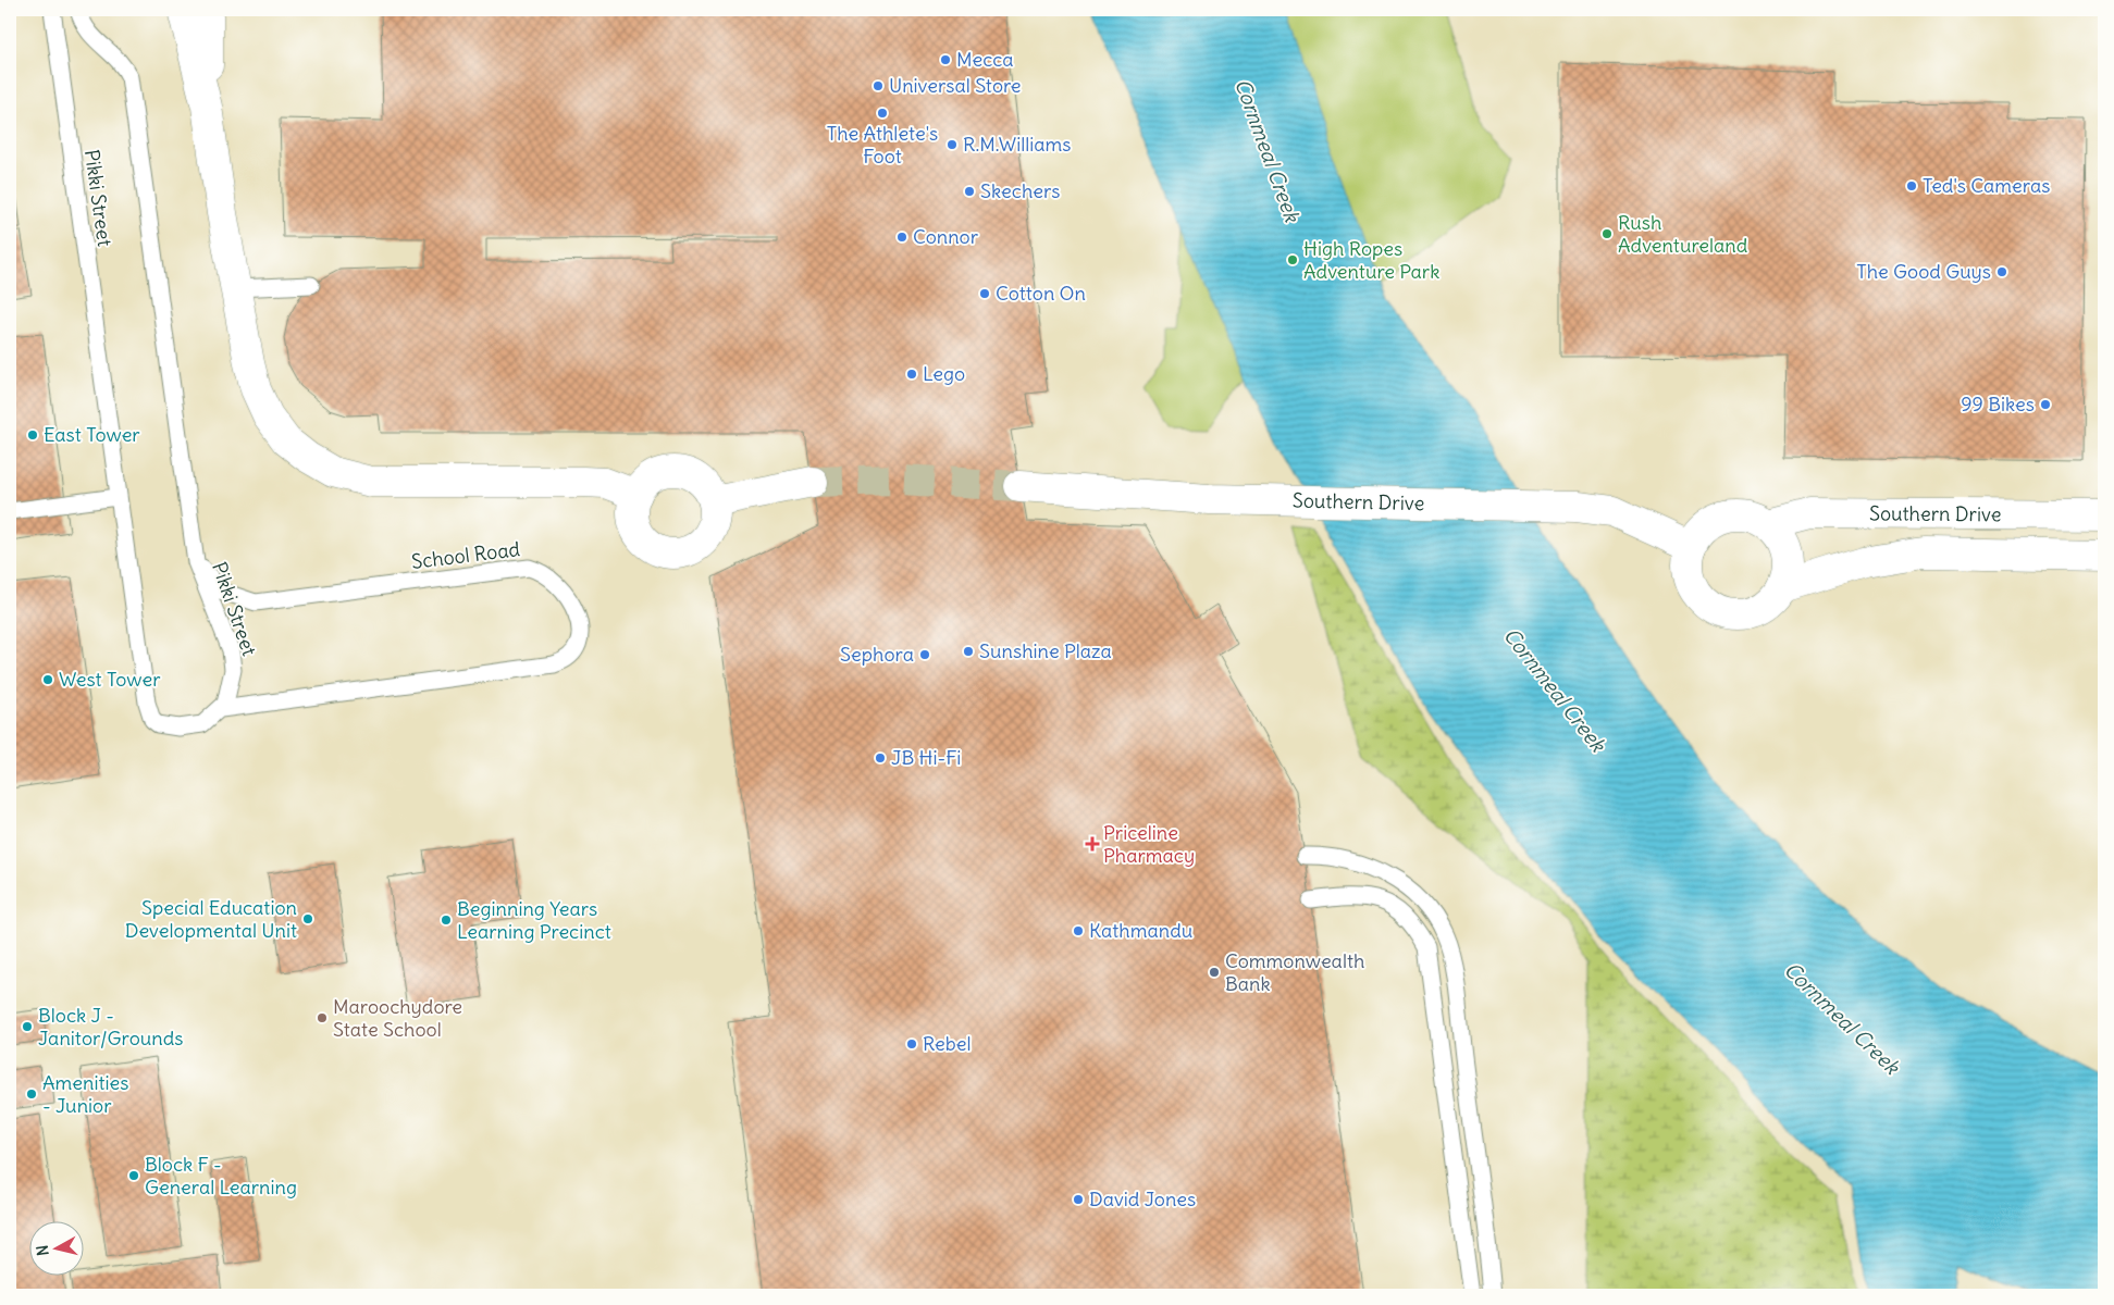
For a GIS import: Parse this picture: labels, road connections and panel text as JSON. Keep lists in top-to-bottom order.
{
  "streets": {
    "street": ["Southern Drive"],
    "lane": ["Pikki Street", "School Road"]
  },
  "crossings": [
    ["Pikki Street", "School Road"]
  ],
  "water": ["Cornmeal Creek"],
  "places": {
    "other": [
      "Mecca",
      "Universal Store",
      "The Athlete's Foot",
      "R.M.Williams",
      "Ted's Cameras",
      "Skechers",
      "Rush Adventureland",
      "Connor",
      "High Ropes Adventure Park",
      "The Good Guys",
      "Cotton On",
      "Lego",
      "99 Bikes",
      "East Tower",
      "Sunshine Plaza",
      "Sephora",
      "West Tower",
      "JB Hi-Fi",
      "Special Education Developmental Unit",
      "Beginning Years Learning Precinct",
      "Kathmandu",
      "Commonwealth Bank",
      "Maroochydore State School",
      "Block J - Janitor/Grounds",
      "Rebel",
      "Amenities - Junior",
      "Block F - General Learning",
      "David Jones"
    ],
    "health": ["Priceline Pharmacy"]
  },
  "north": "left"
}
